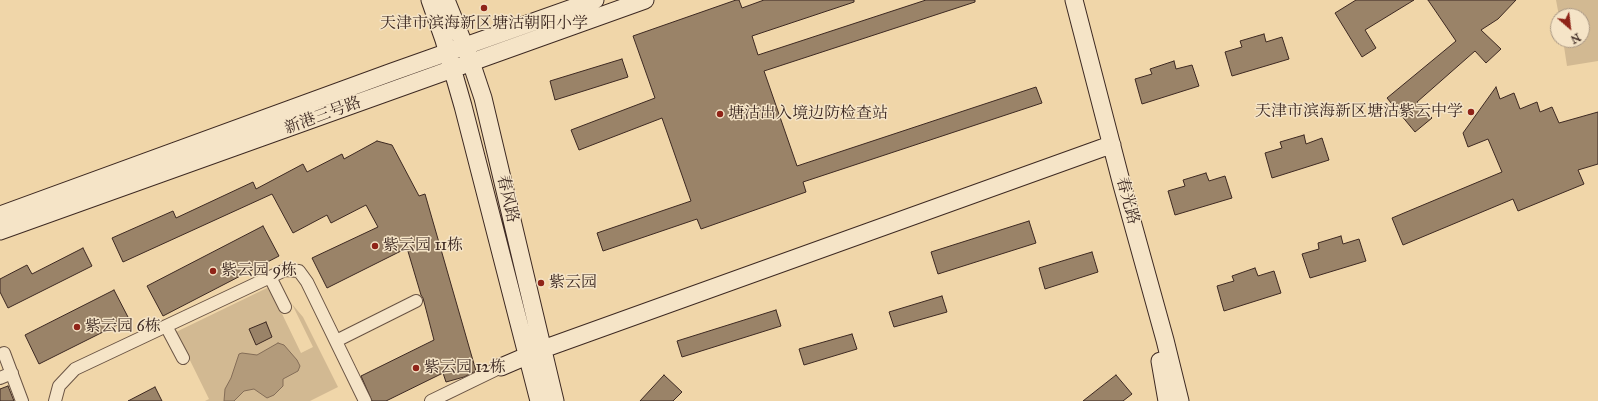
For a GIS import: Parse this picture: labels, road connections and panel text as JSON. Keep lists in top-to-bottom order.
{
  "streets": {
    "main road": ["新港三号路", "春风路", "春光路"]
  },
  "crossings": [
    ["新港三号路", "春风路"]
  ],
  "places": [
    "天津市滨海新区塘沽朝阳小学",
    "天津市滨海新区塘沽紫云中学",
    "塘沽出入境边防检查站",
    "紫云园 11栋",
    "紫云园 9栋",
    "紫云园",
    "紫云园 6栋",
    "紫云园 12栋"
  ],
  "north": "bottom right"
}
